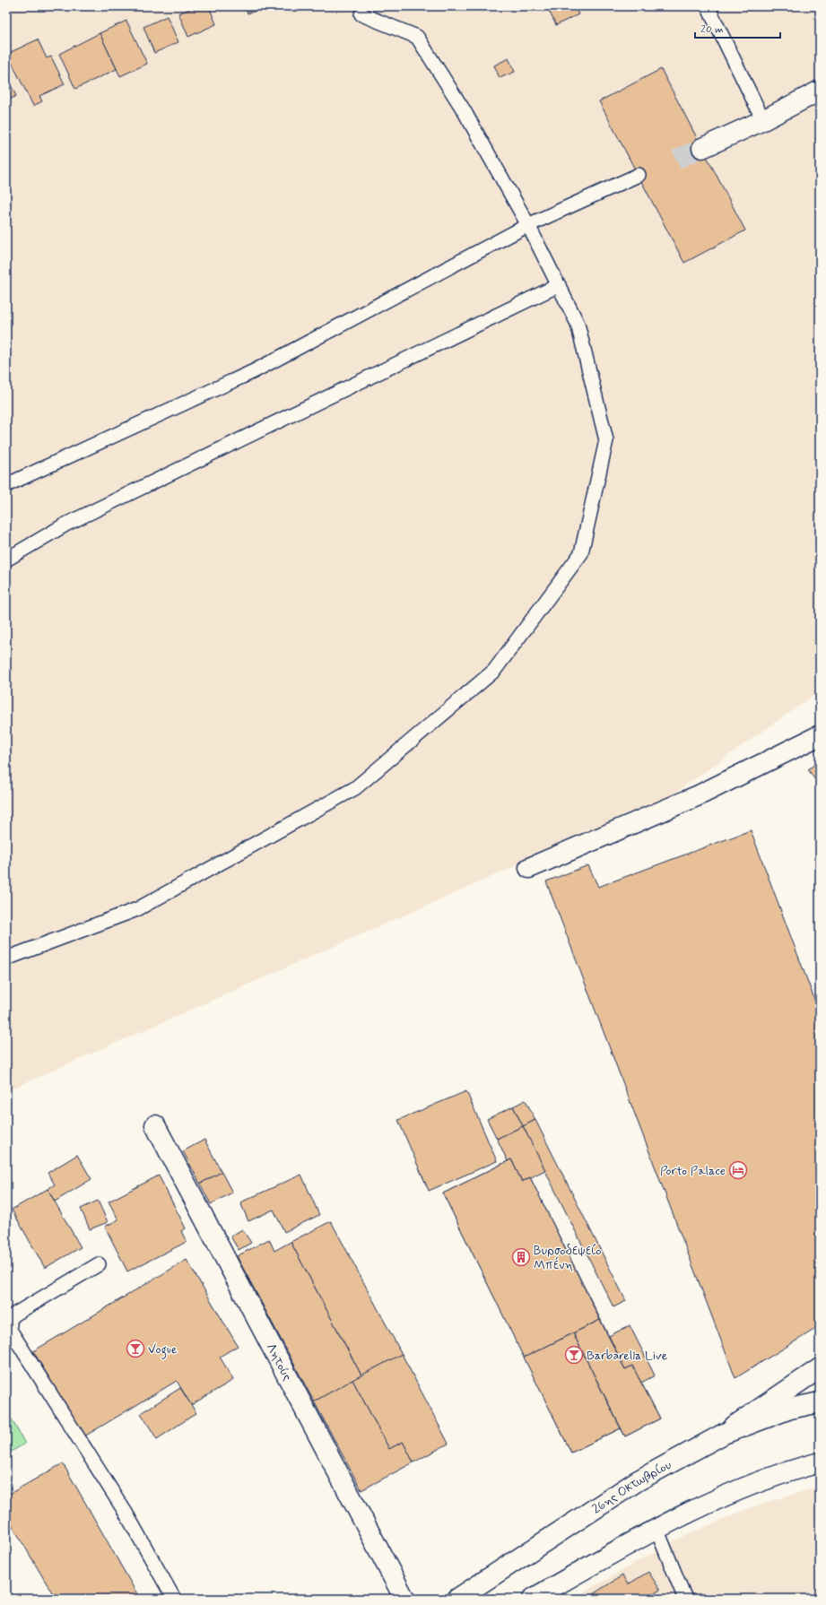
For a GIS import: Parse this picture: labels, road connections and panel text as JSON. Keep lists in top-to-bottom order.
{
  "streets": {
    "street": ["Λητούς", "26ης Οκτωβρίου"]
  },
  "places": {
    "hotel": ["Porto Palace"],
    "building": ["Βυρσοδεψείο Μπένη"],
    "bar": ["Vogue", "Barbarella Live"]
  },
  "scale_bar": "20 m"
}
